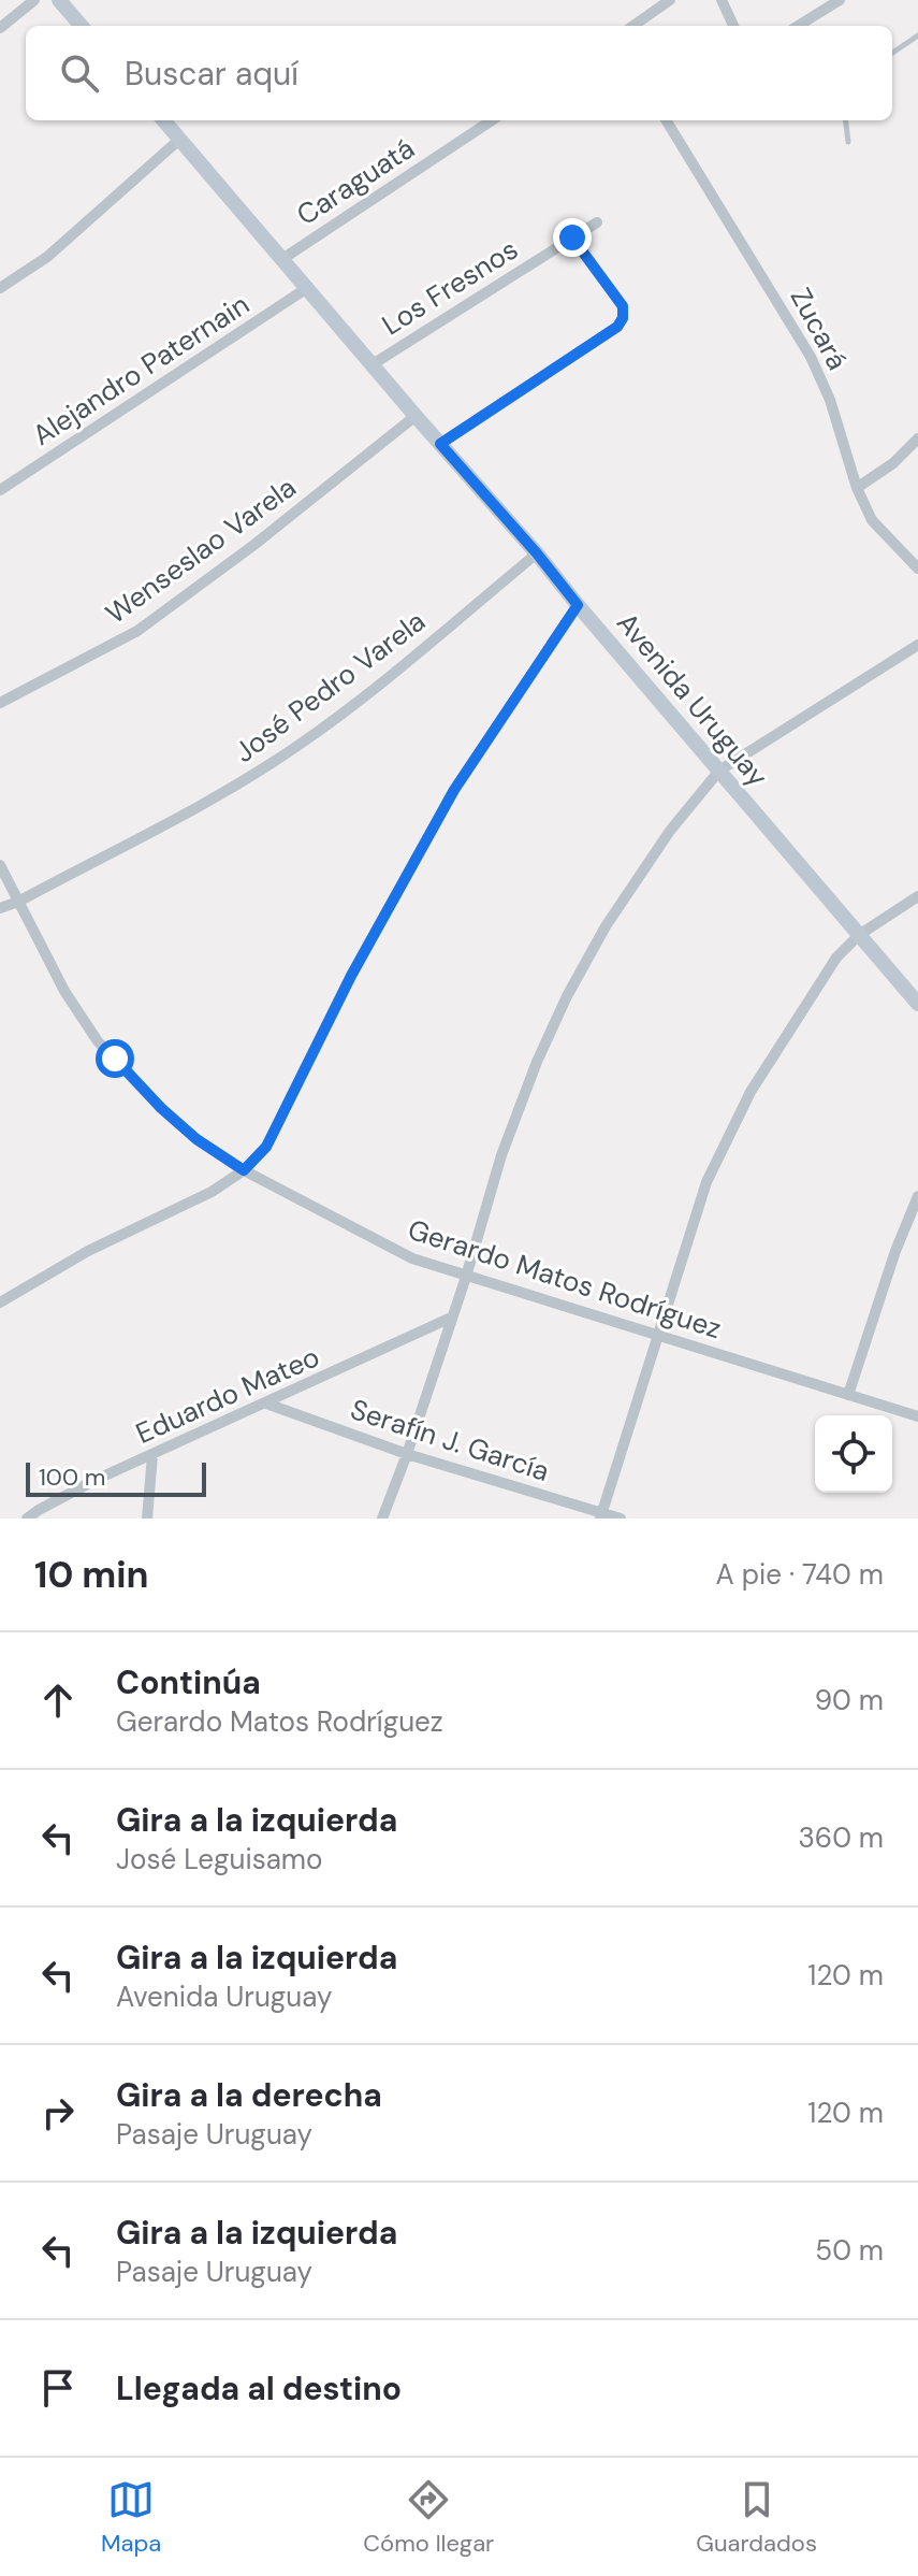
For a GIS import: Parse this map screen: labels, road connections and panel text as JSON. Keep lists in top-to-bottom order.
{
  "streets": {
    "street": [
      "Caraguatá",
      "Los Fresnos",
      "Zucará",
      "Alejandro Paternain",
      "Wenseslao Varela",
      "José Pedro Varela",
      "Avenida Uruguay",
      "Gerardo Matos Rodríguez",
      "Eduardo Mateo",
      "Serafín J. García"
    ]
  },
  "crossings": [
    ["Caraguatá", "Avenida Uruguay"],
    ["Los Fresnos", "Avenida Uruguay"],
    ["Alejandro Paternain", "Avenida Uruguay"],
    ["Wenseslao Varela", "Avenida Uruguay"],
    ["José Pedro Varela", "Avenida Uruguay"],
    ["José Pedro Varela", "Gerardo Matos Rodríguez"],
    ["Eduardo Mateo", "Serafín J. García"]
  ],
  "scale_bar": "100 m",
  "page": {
    "search": "Buscar aquí",
    "scale": "100 m",
    "heading": ["10 min", "A pie · 740 m"],
    "list": [
      ["Continúa", "Gerardo Matos Rodríguez", "90 m"],
      ["Gira a la izquierda", "José Leguisamo", "360 m"],
      ["Gira a la izquierda", "Avenida Uruguay", "120 m"],
      ["Gira a la derecha", "Pasaje Uruguay", "120 m"],
      ["Gira a la izquierda", "Pasaje Uruguay", "50 m"],
      "Llegada al destino"
    ],
    "nav": ["Mapa", "Cómo llegar", "Guardados"]
  }
}
